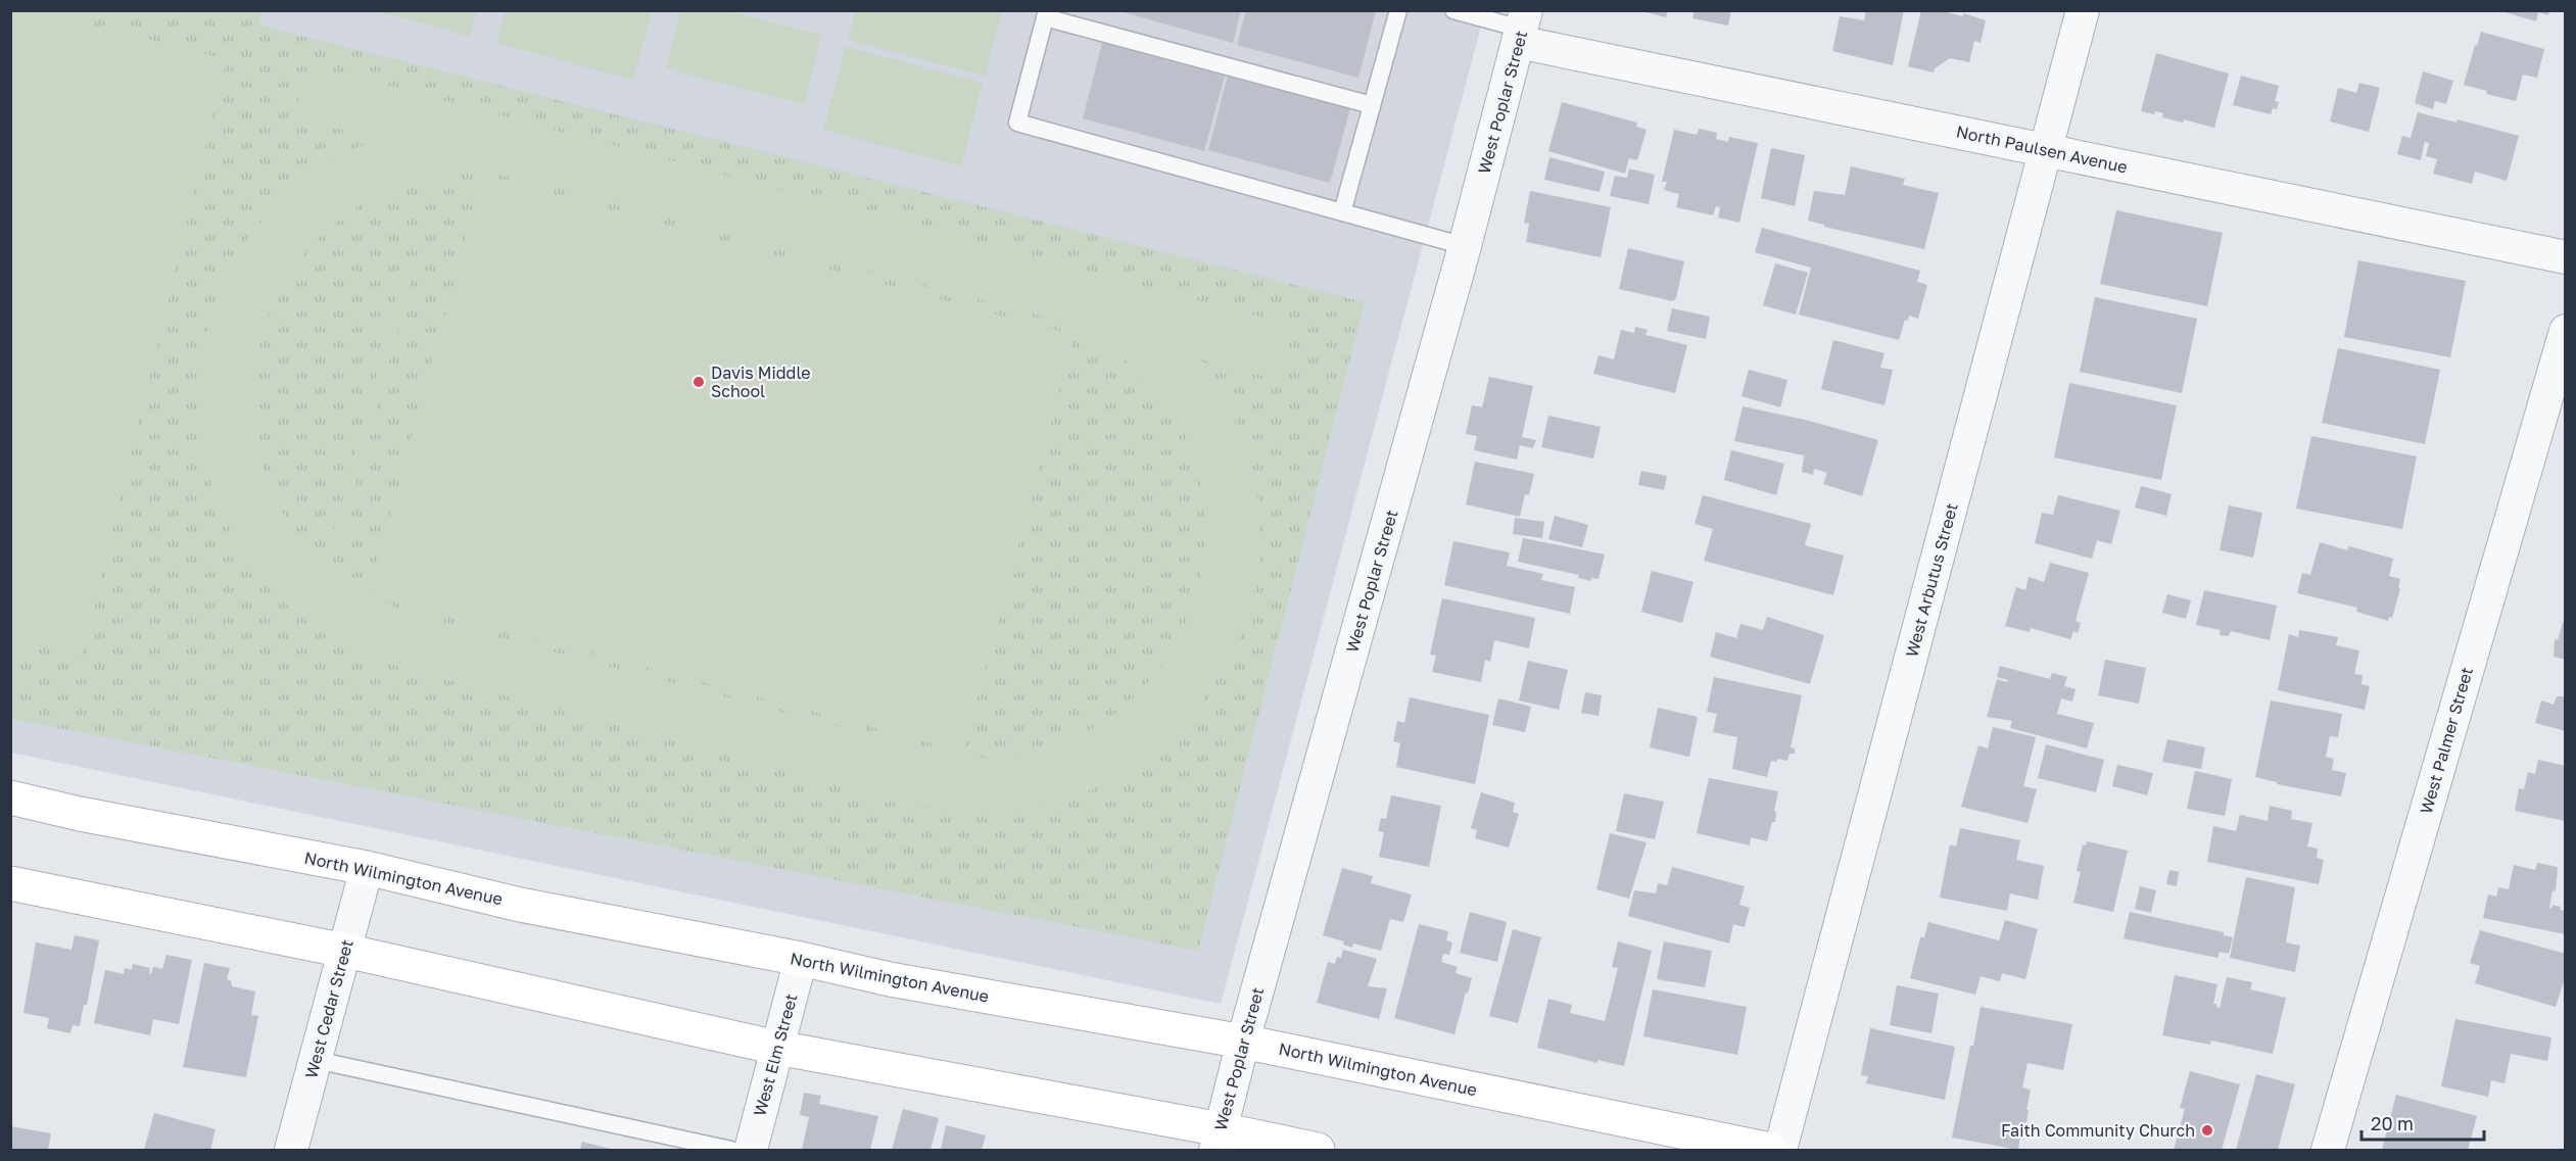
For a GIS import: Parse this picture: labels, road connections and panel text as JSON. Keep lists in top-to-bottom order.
{
  "streets": {
    "main road": ["North Wilmington Avenue"],
    "street": [
      "West Poplar Street",
      "North Paulsen Avenue",
      "West Arbutus Street",
      "West Palmer Street",
      "West Cedar Street",
      "West Elm Street"
    ]
  },
  "crossings": [
    ["West Poplar Street", "North Paulsen Avenue"],
    ["West Poplar Street", "North Wilmington Avenue"],
    ["North Paulsen Avenue", "West Arbutus Street"],
    ["North Wilmington Avenue", "West Cedar Street"],
    ["North Wilmington Avenue", "West Elm Street"]
  ],
  "places": ["Davis Middle School", "Faith Community Church"],
  "scale_bar": "20 m"
}
